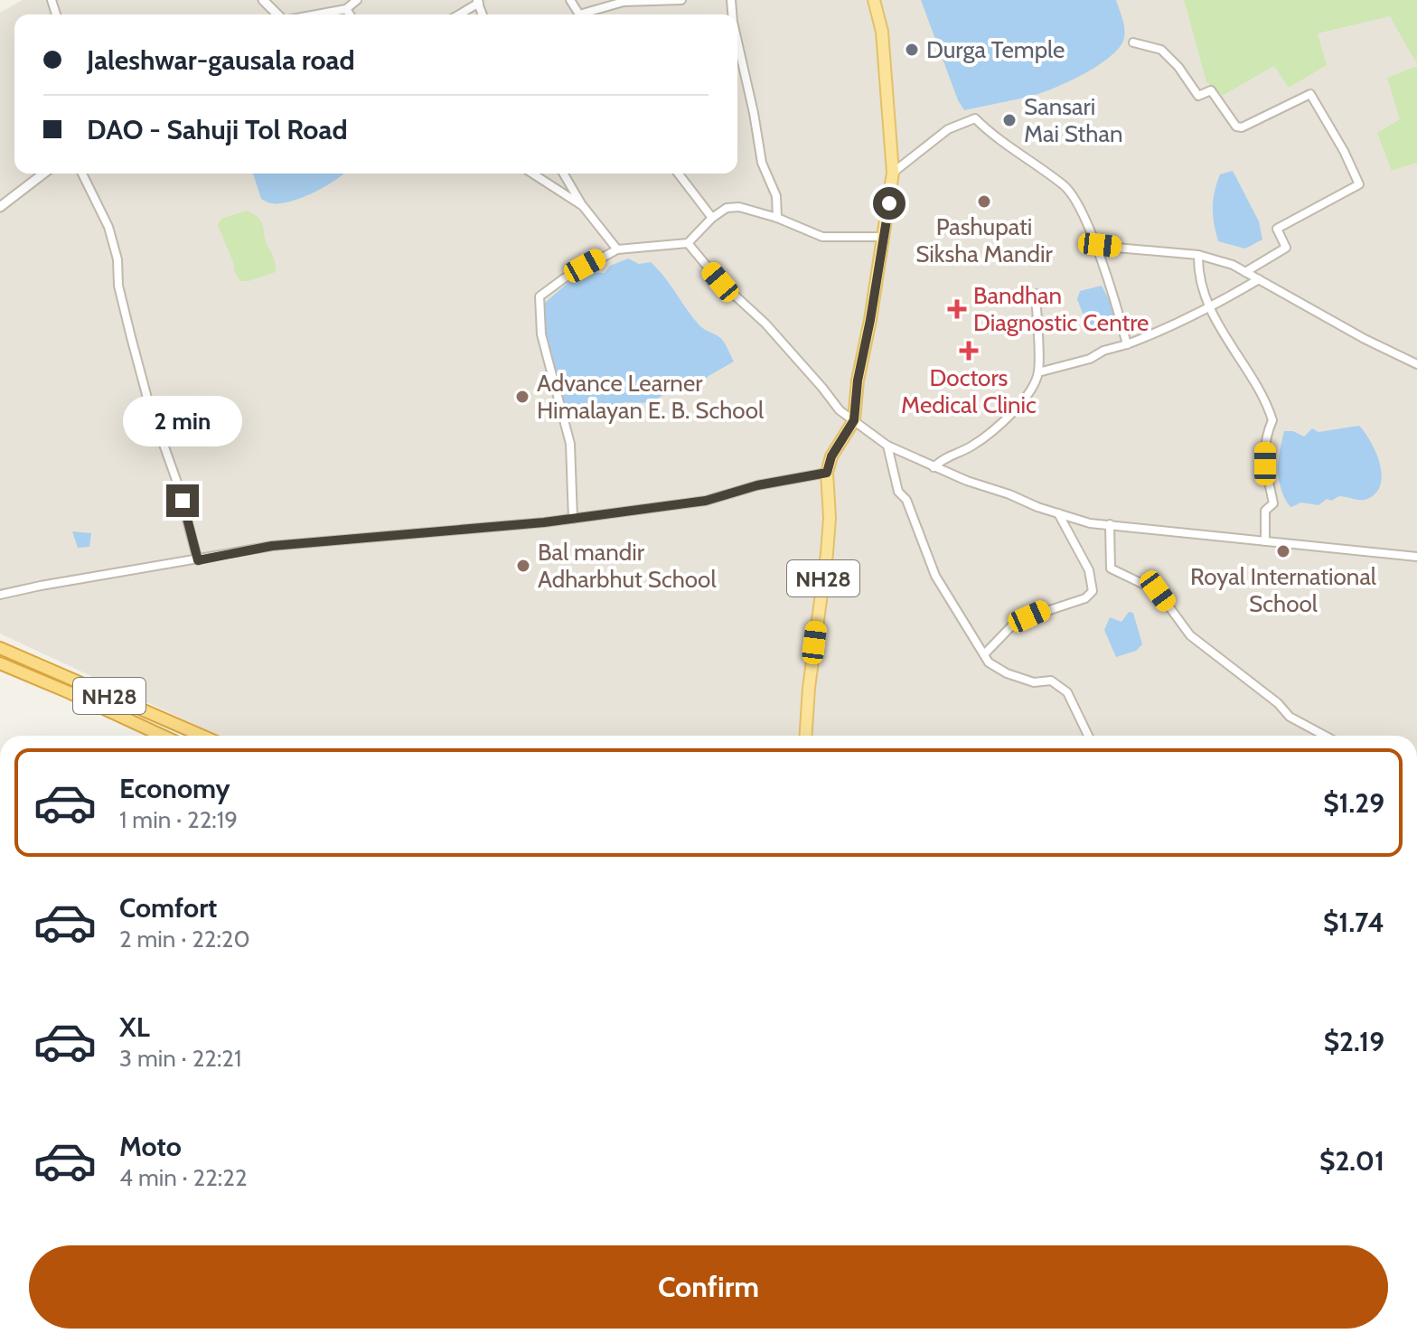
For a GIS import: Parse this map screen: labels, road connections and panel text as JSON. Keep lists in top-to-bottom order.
{
  "streets": {
    "highway": ["NH28"]
  },
  "places": {
    "other": [
      "Durga Temple",
      "Sansari Mai Sthan",
      "Pashupati Siksha Mandir",
      "Advance Learner Himalayan E. B. School",
      "Royal International School",
      "Bal mandir Adharbhut School"
    ],
    "health": ["Bandhan Diagnostic Centre", "Doctors Medical Clinic"]
  },
  "page": {
    "banner": ["Jaleshwar-gausala road", "DAO - Sahuji Tol Road"],
    "bubble": "2 min",
    "list": [
      {
        "name": "Economy",
        "note": "1 min · 22:19",
        "value": "$1.29"
      },
      {
        "name": "Comfort",
        "note": "2 min · 22:20",
        "value": "$1.74"
      },
      {
        "name": "XL",
        "note": "3 min · 22:21",
        "value": "$2.19"
      },
      {
        "name": "Moto",
        "note": "4 min · 22:22",
        "value": "$2.01"
      }
    ],
    "buttons": "Confirm"
  }
}
